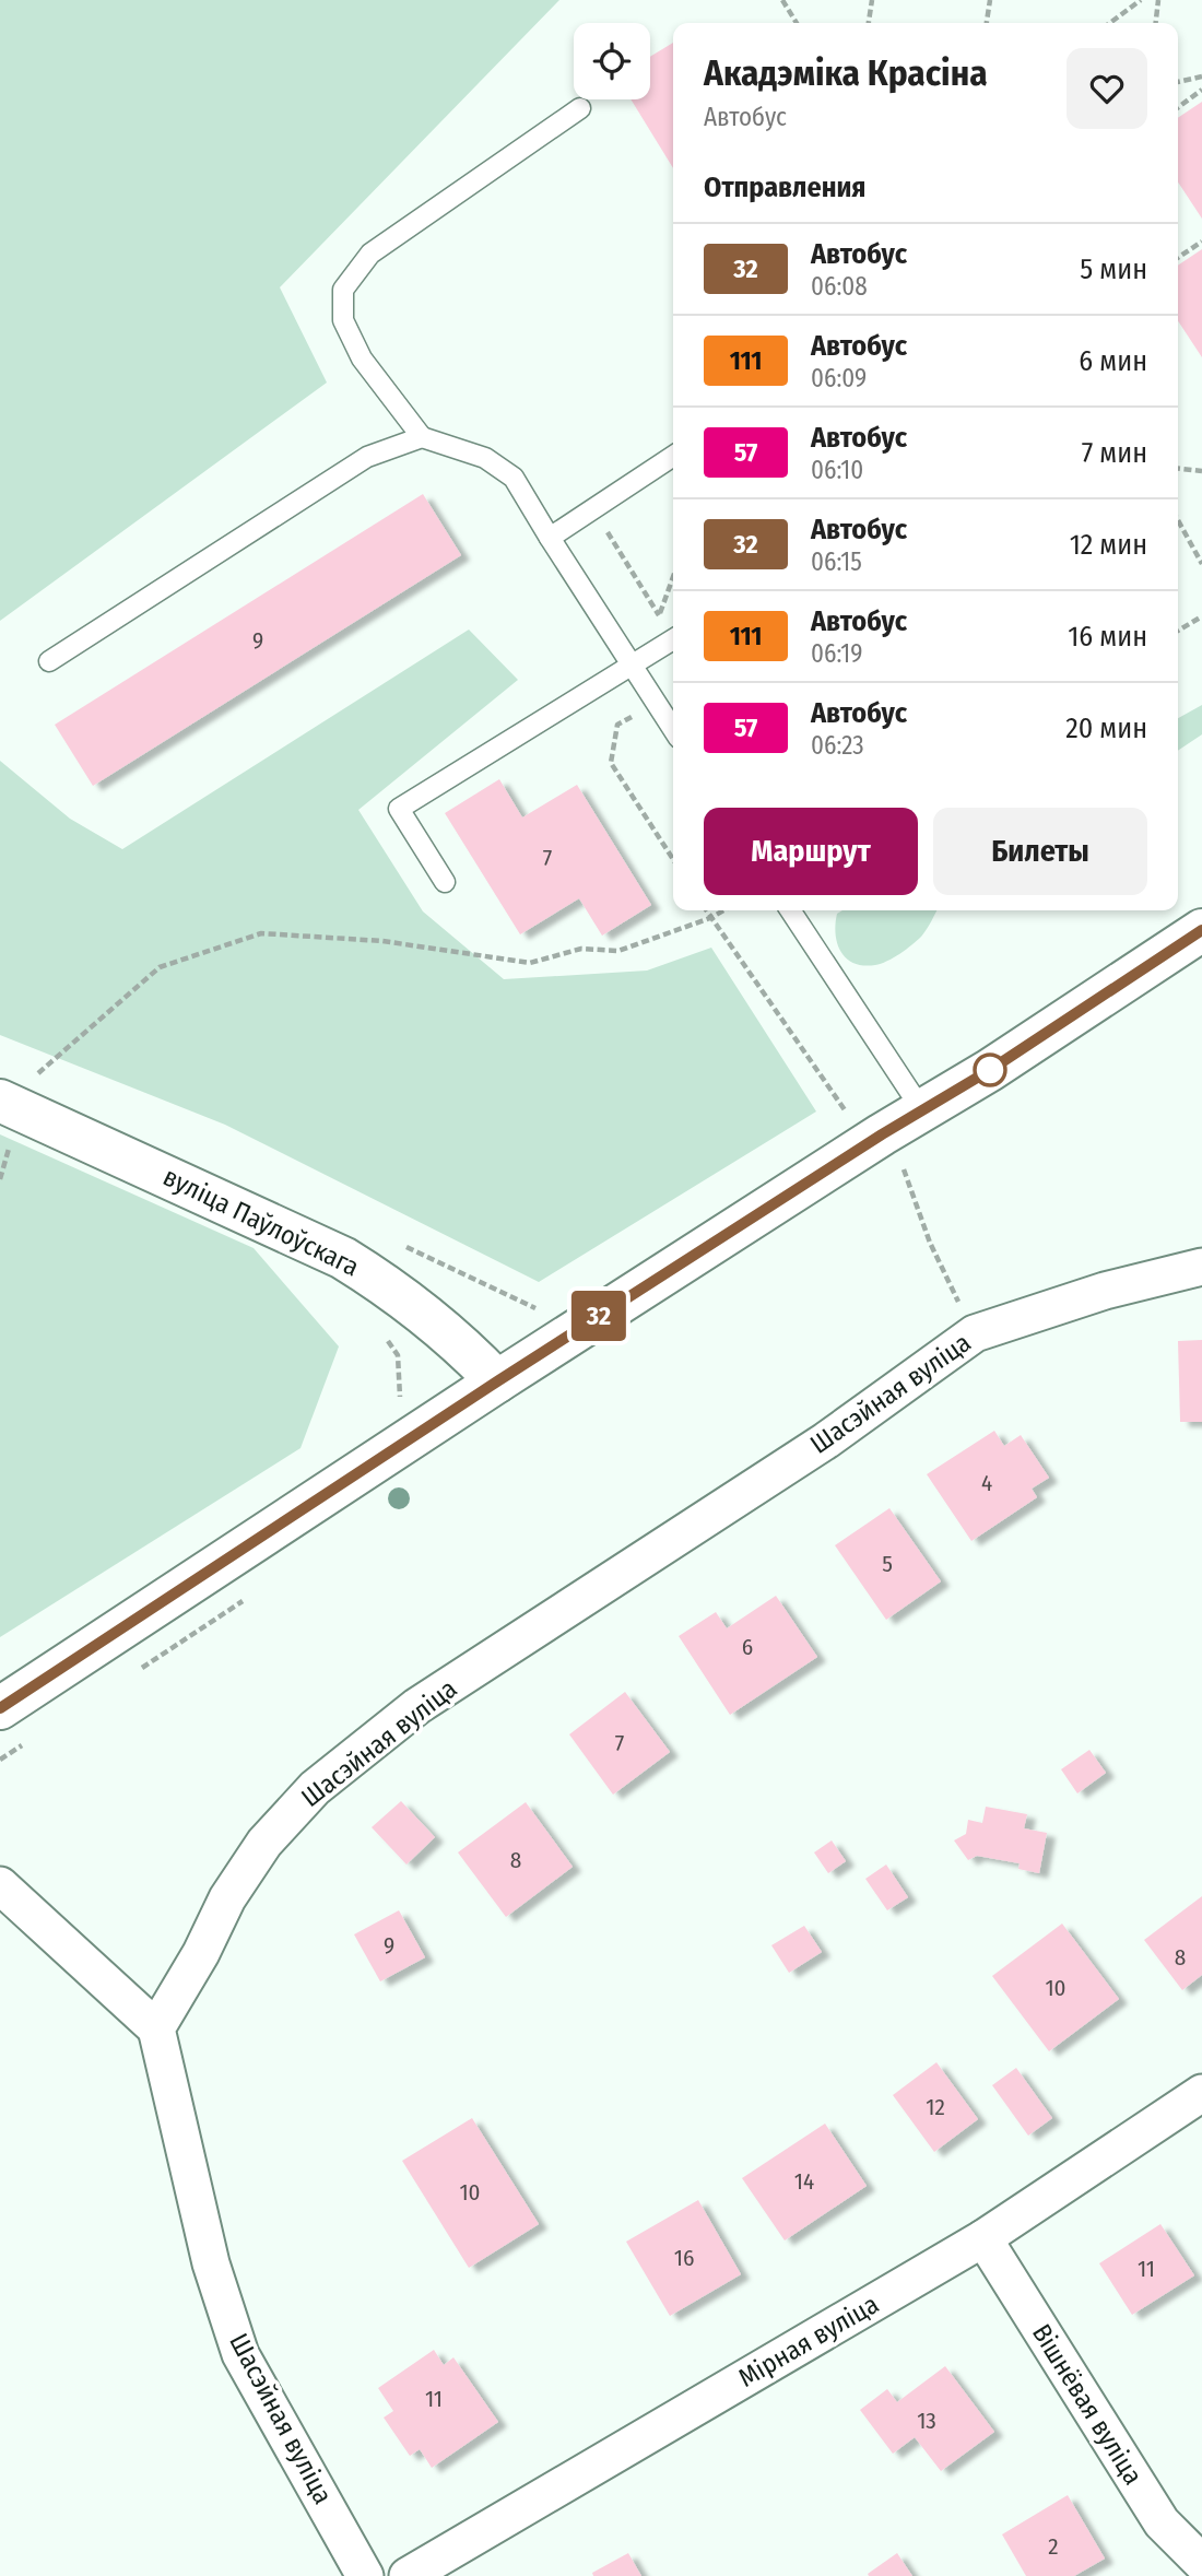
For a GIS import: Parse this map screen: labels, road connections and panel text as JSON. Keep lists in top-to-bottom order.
{
  "streets": {
    "street": [
      "вуліца Паўлоўскага",
      "Шасэйная вуліца",
      "Мірная вуліца",
      "Вішнёвая вуліца"
    ]
  },
  "crossings": [
    ["Мірная вуліца", "Вішнёвая вуліца"]
  ],
  "lines": ["bus line 32"],
  "house_numbers": [
    "9",
    "7",
    "4",
    "5",
    "6",
    "7",
    "8",
    "9",
    "8",
    "10",
    "12",
    "14",
    "10",
    "16",
    "11",
    "11",
    "13",
    "2"
  ],
  "page": {
    "on_map": "32",
    "heading": [
      ["Акадэміка Красіна", "Автобус"],
      "Отправления"
    ],
    "list": [
      {
        "mark": "32",
        "name": "Автобус",
        "note": "06:08",
        "value": "5 мин"
      },
      {
        "mark": "111",
        "name": "Автобус",
        "note": "06:09",
        "value": "6 мин"
      },
      {
        "mark": "57",
        "name": "Автобус",
        "note": "06:10",
        "value": "7 мин"
      },
      {
        "mark": "32",
        "name": "Автобус",
        "note": "06:15",
        "value": "12 мин"
      },
      {
        "mark": "111",
        "name": "Автобус",
        "note": "06:19",
        "value": "16 мин"
      },
      {
        "mark": "57",
        "name": "Автобус",
        "note": "06:23",
        "value": "20 мин"
      }
    ],
    "buttons": ["Маршрут", "Билеты"]
  }
}
